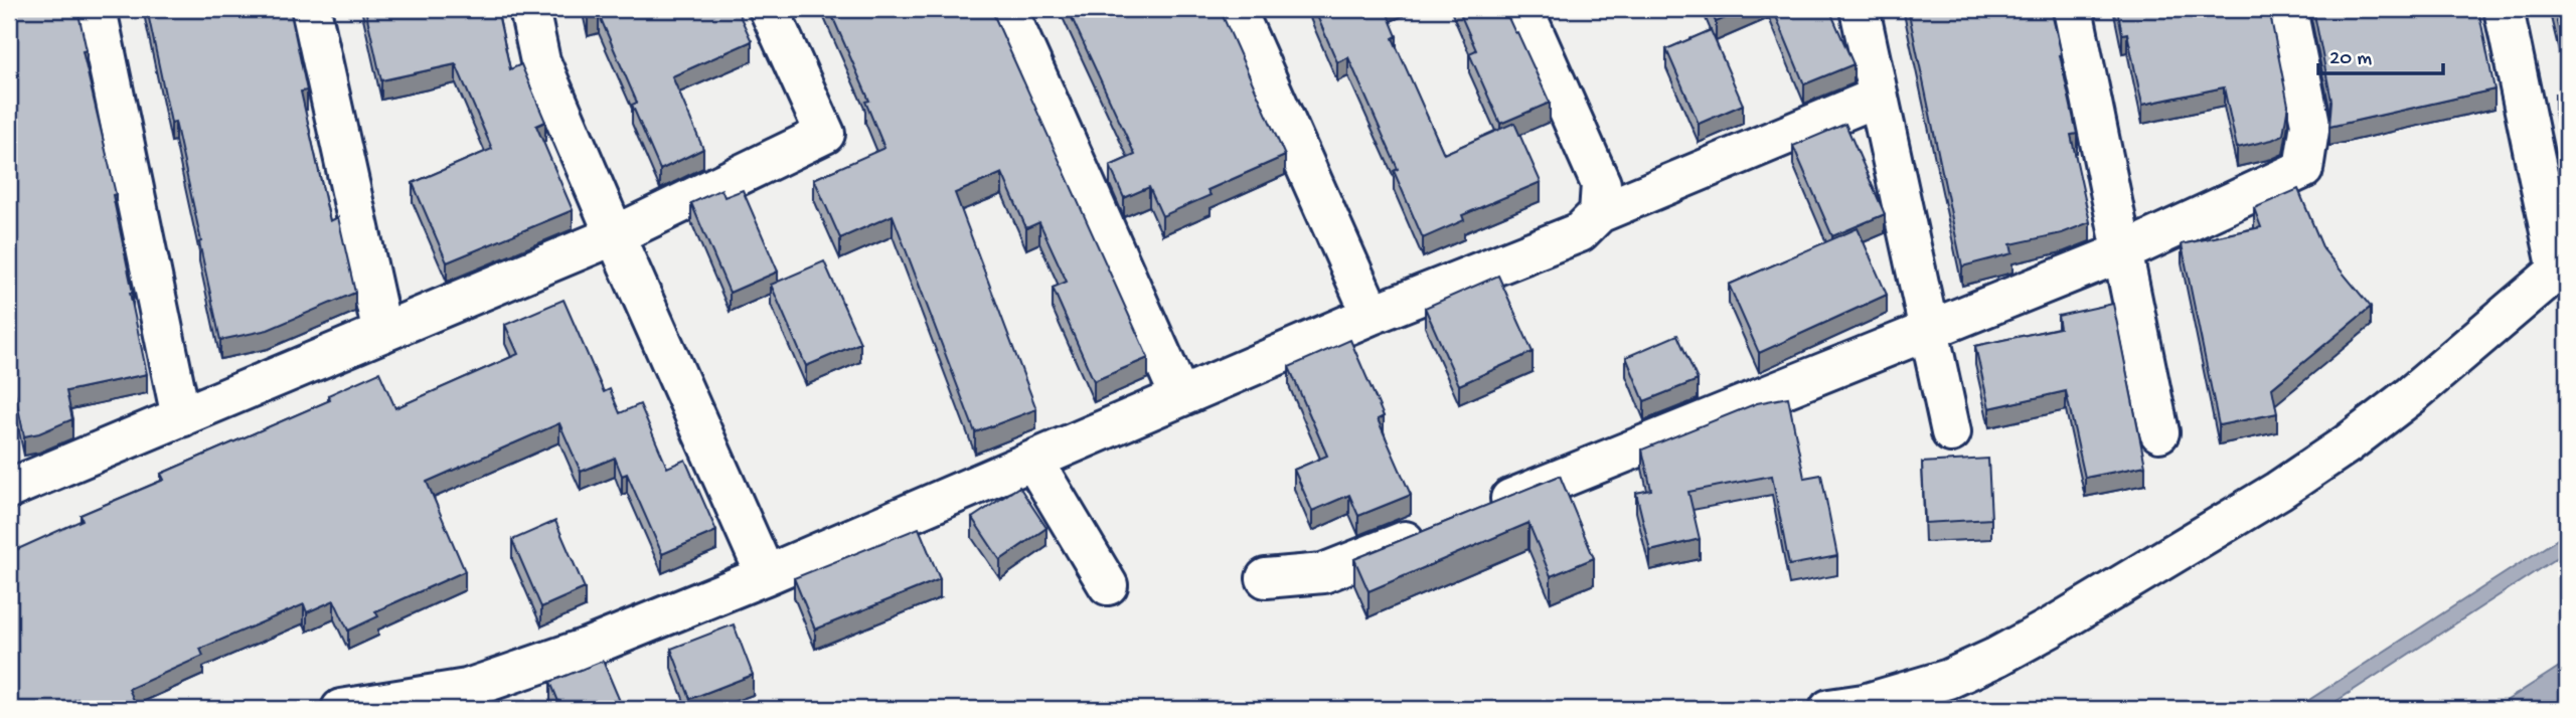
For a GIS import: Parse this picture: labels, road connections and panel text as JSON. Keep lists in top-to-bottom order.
{
  "scale_bar": "20 m"
}
